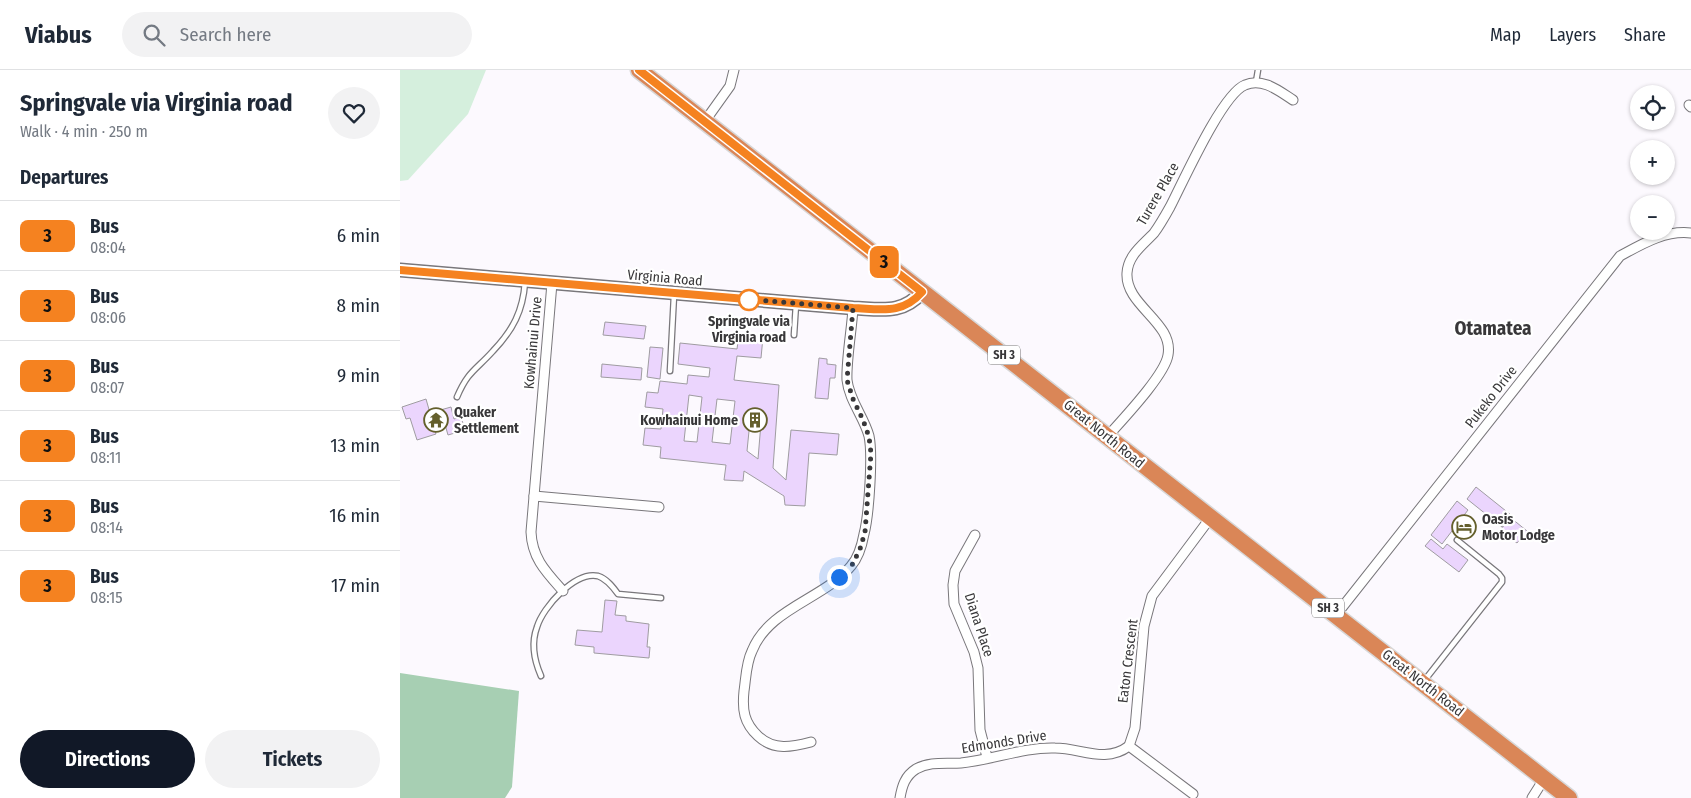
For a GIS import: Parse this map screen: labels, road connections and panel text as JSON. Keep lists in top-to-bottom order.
{
  "streets": {
    "highway": ["SH 3", "Great North Road"],
    "street": [
      "Turere Place",
      "Virginia Road",
      "Kowhainui Drive",
      "Pukeko Drive",
      "Diana Place",
      "Eaton Crescent",
      "Edmonds Drive"
    ]
  },
  "crossings": [
    ["Turere Place", "Great North Road"],
    ["Virginia Road", "Kowhainui Drive"],
    ["Virginia Road", "Great North Road"],
    ["Pukeko Drive", "Great North Road"],
    ["Great North Road", "Eaton Crescent"],
    ["Diana Place", "Edmonds Drive"],
    ["Eaton Crescent", "Edmonds Drive"]
  ],
  "districts": ["Otamatea"],
  "places": {
    "other": ["Springvale via Virginia road"],
    "temple": ["Quaker Settlement"],
    "building": ["Kowhainui Home"],
    "hotel": ["Oasis Motor Lodge"]
  },
  "lines": ["bus line 3"],
  "page": {
    "header": "Viabus",
    "search": "Search here",
    "nav": ["Map", "Layers", "Share"],
    "heading": [
      ["Springvale via Virginia road", "Walk · 4 min · 250 m"],
      "Departures"
    ],
    "on_map": "3",
    "map_buttons": ["+", "−"],
    "list": [
      {
        "mark": "3",
        "name": "Bus",
        "note": "08:04",
        "value": "6 min"
      },
      {
        "mark": "3",
        "name": "Bus",
        "note": "08:06",
        "value": "8 min"
      },
      {
        "mark": "3",
        "name": "Bus",
        "note": "08:07",
        "value": "9 min"
      },
      {
        "mark": "3",
        "name": "Bus",
        "note": "08:11",
        "value": "13 min"
      },
      {
        "mark": "3",
        "name": "Bus",
        "note": "08:14",
        "value": "16 min"
      },
      {
        "mark": "3",
        "name": "Bus",
        "note": "08:15",
        "value": "17 min"
      }
    ],
    "buttons": ["Directions", "Tickets"]
  }
}
